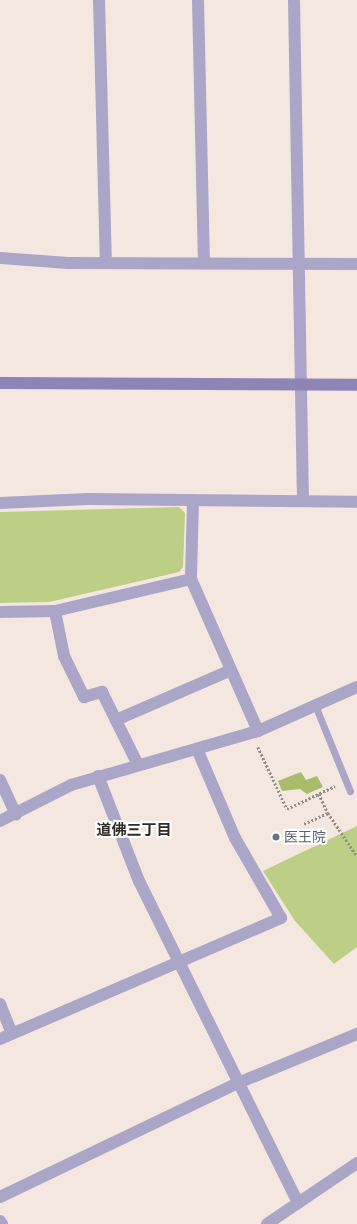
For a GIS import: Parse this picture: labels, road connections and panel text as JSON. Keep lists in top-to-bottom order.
{
  "districts": ["道佛三丁目"],
  "places": ["医王院"]
}
